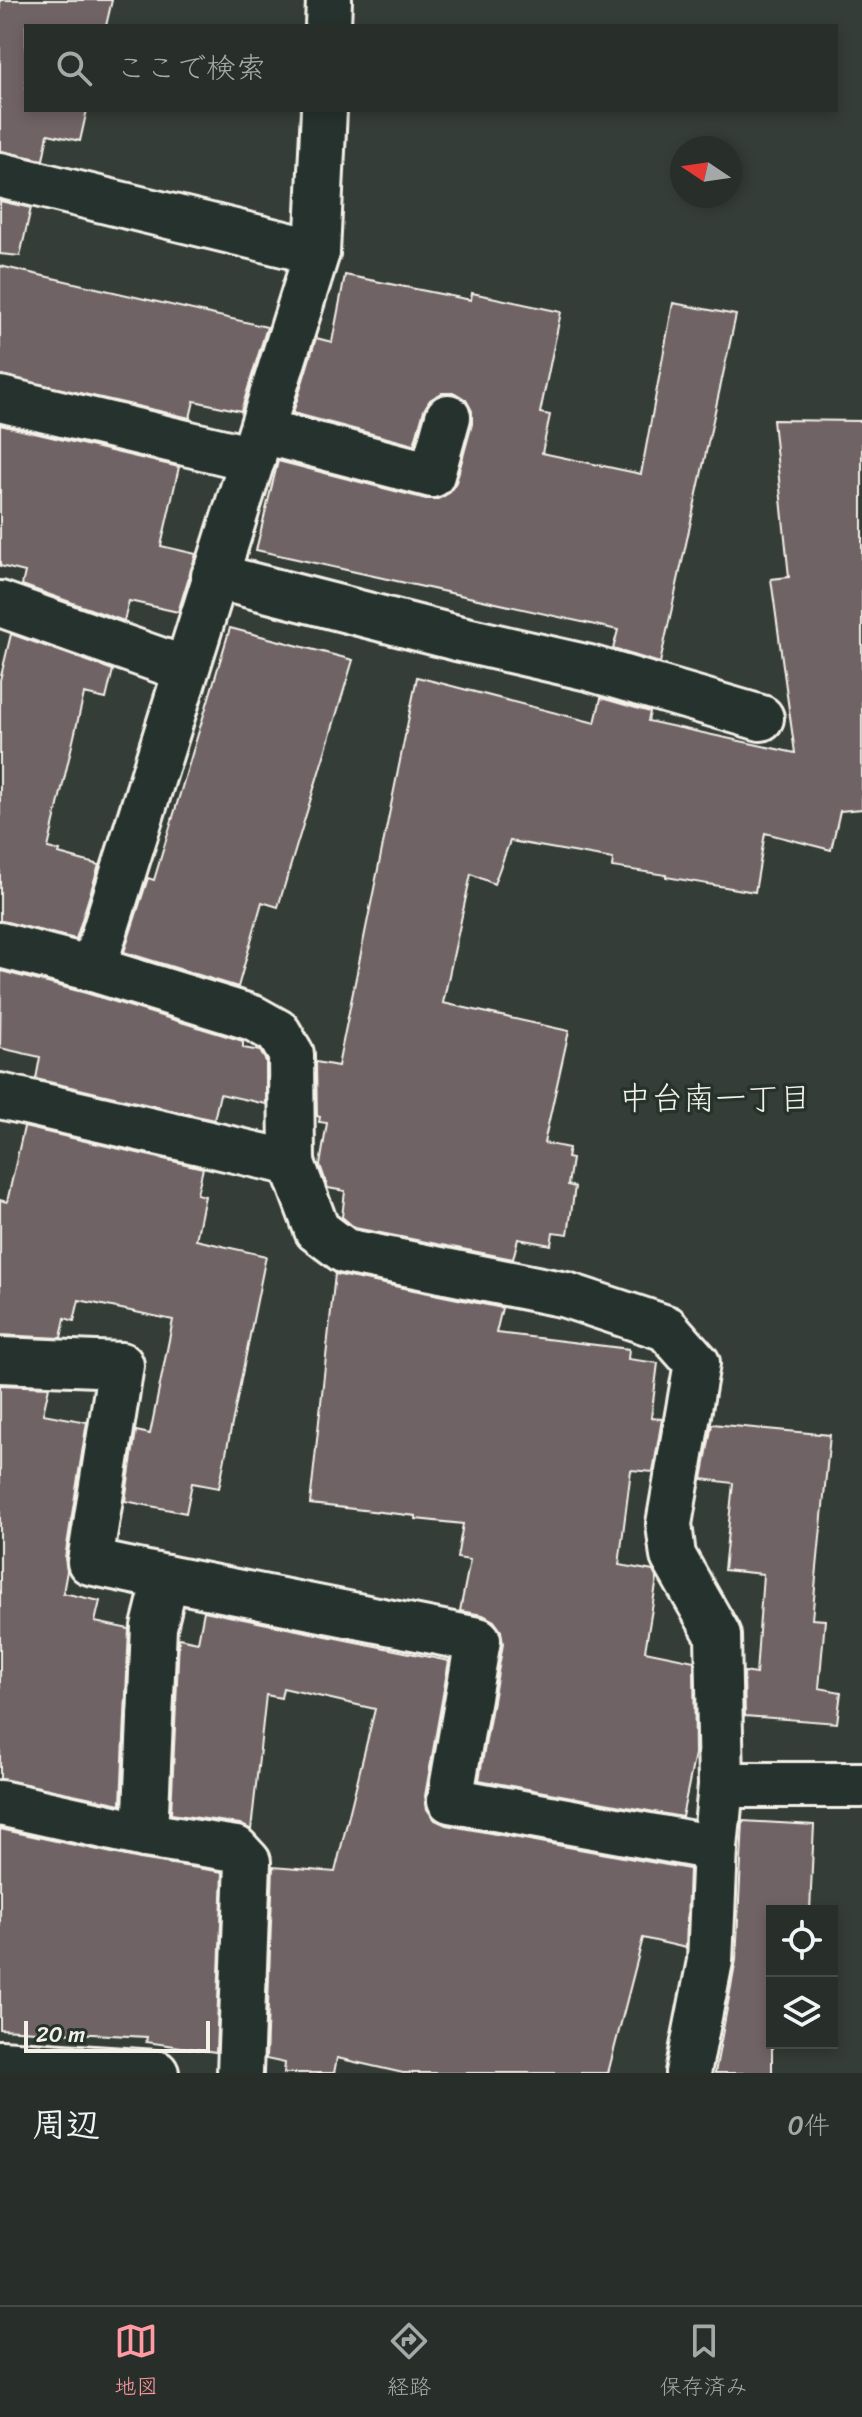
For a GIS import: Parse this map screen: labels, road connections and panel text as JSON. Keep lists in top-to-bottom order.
{
  "districts": ["中台南一丁目"],
  "scale_bar": "20 m",
  "north": "left",
  "page": {
    "search": "ここで検索",
    "scale": "20 m",
    "heading": ["周辺", "0件"],
    "nav": ["地図", "経路", "保存済み"]
  }
}
